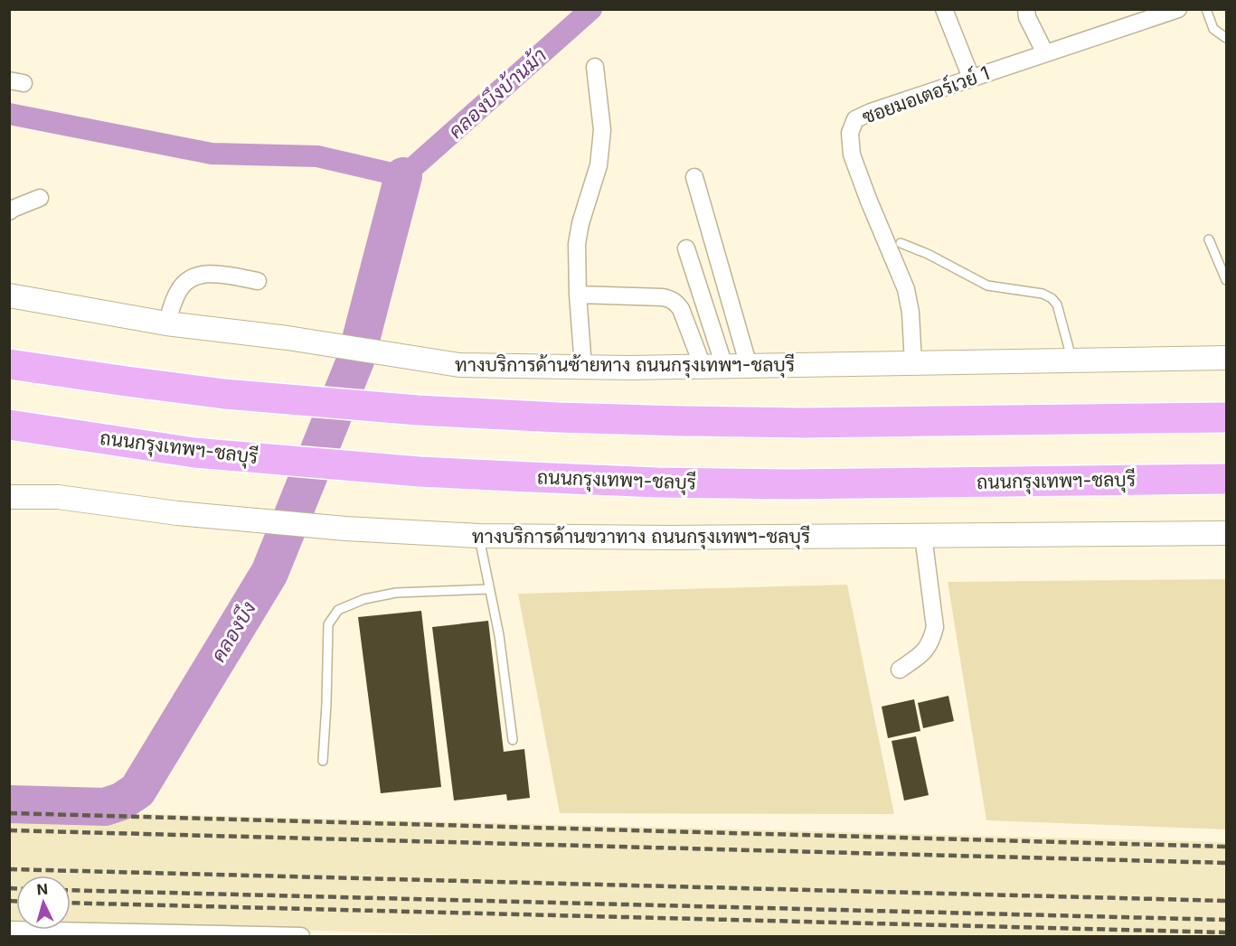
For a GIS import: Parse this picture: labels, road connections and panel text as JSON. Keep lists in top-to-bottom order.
{
  "streets": {
    "highway": ["ถนนกรุงเทพฯ-ชลบุรี"],
    "main road": ["ทางบริการด้านซ้ายทาง ถนนกรุงเทพฯ-ชลบุรี", "ทางบริการด้านขวาทาง ถนนกรุงเทพฯ-ชลบุรี"],
    "street": ["ซอยมอเตอร์เวย์ 1"]
  },
  "crossings": [
    ["ซอยมอเตอร์เวย์ 1", "ทางบริการด้านซ้ายทาง ถนนกรุงเทพฯ-ชลบุรี"]
  ],
  "water": ["คลองบึงบ้านม้า", "คลองบึง"],
  "north": "top"
}
